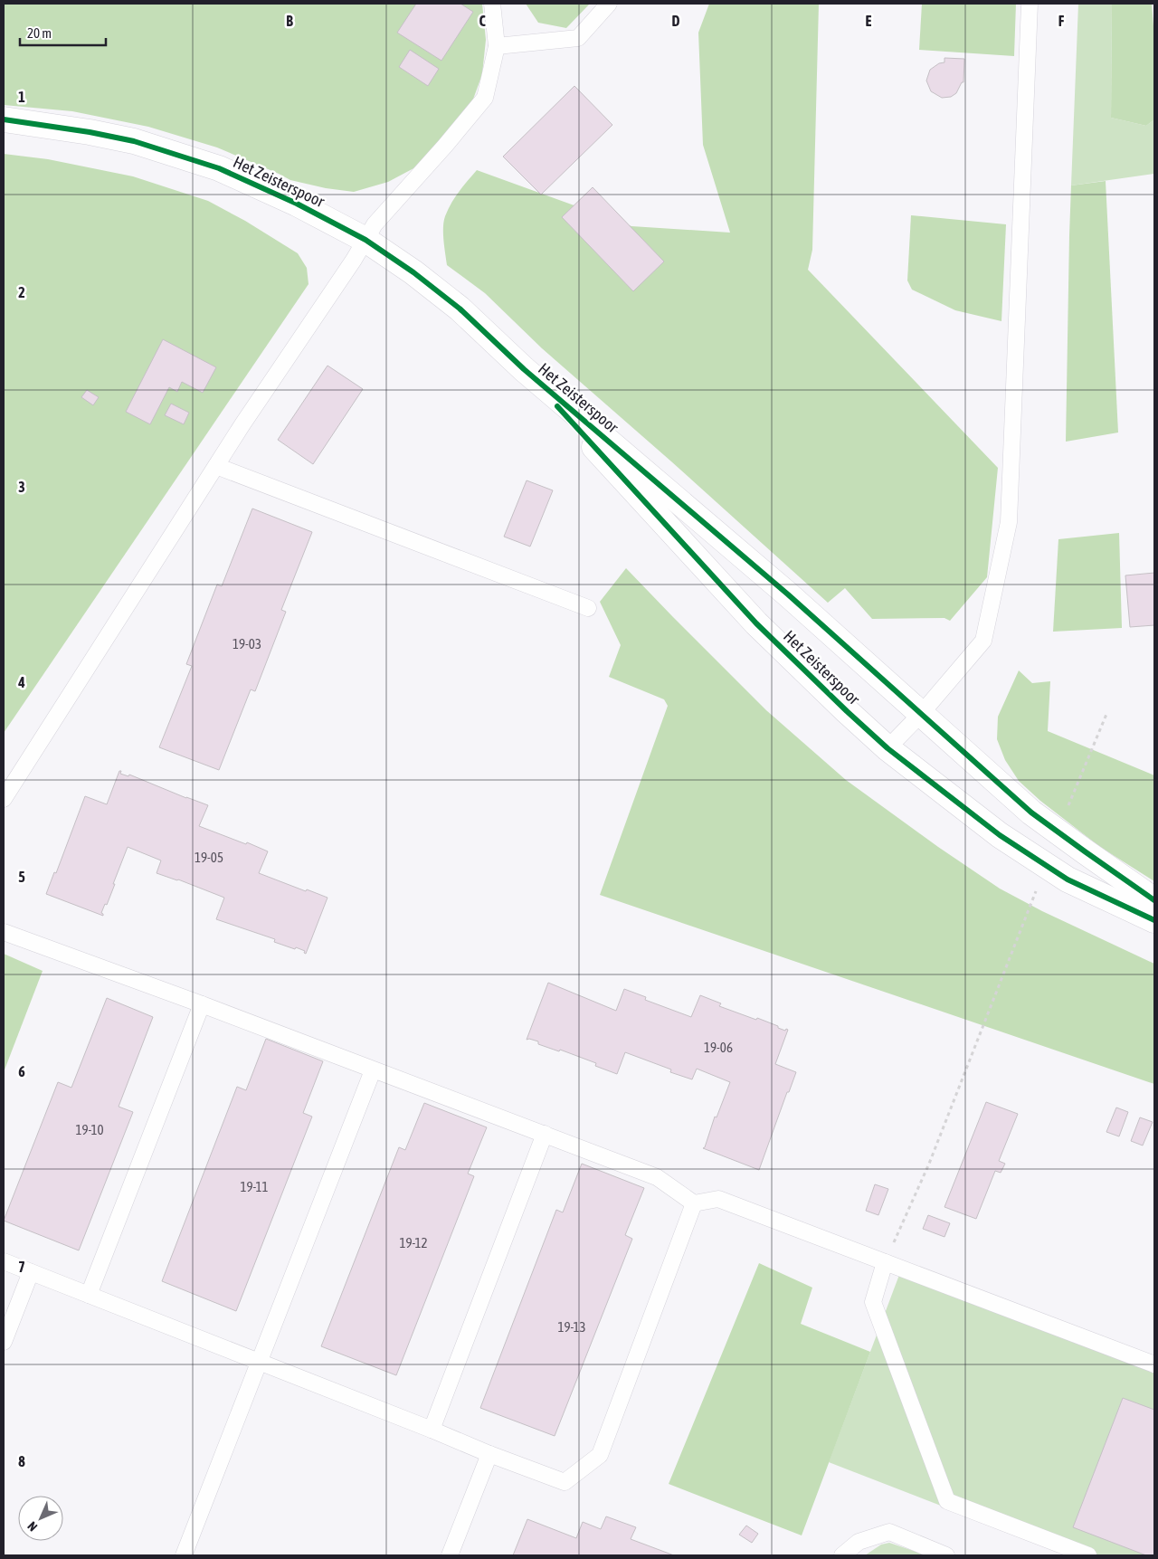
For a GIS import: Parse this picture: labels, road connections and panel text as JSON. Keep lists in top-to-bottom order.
{
  "streets": {
    "street": ["Het Zeisterspoor"]
  },
  "house_numbers": [
    "19-03",
    "19-05",
    "19-06",
    "19-10",
    "19-11",
    "19-12",
    "19-13"
  ],
  "scale_bar": "20 m",
  "north": "bottom left",
  "grid": {
    "columns": [
      "B",
      "C",
      "D",
      "E",
      "F"
    ],
    "rows": [
      "1",
      "2",
      "3",
      "4",
      "5",
      "6",
      "7",
      "8"
    ]
  }
}
